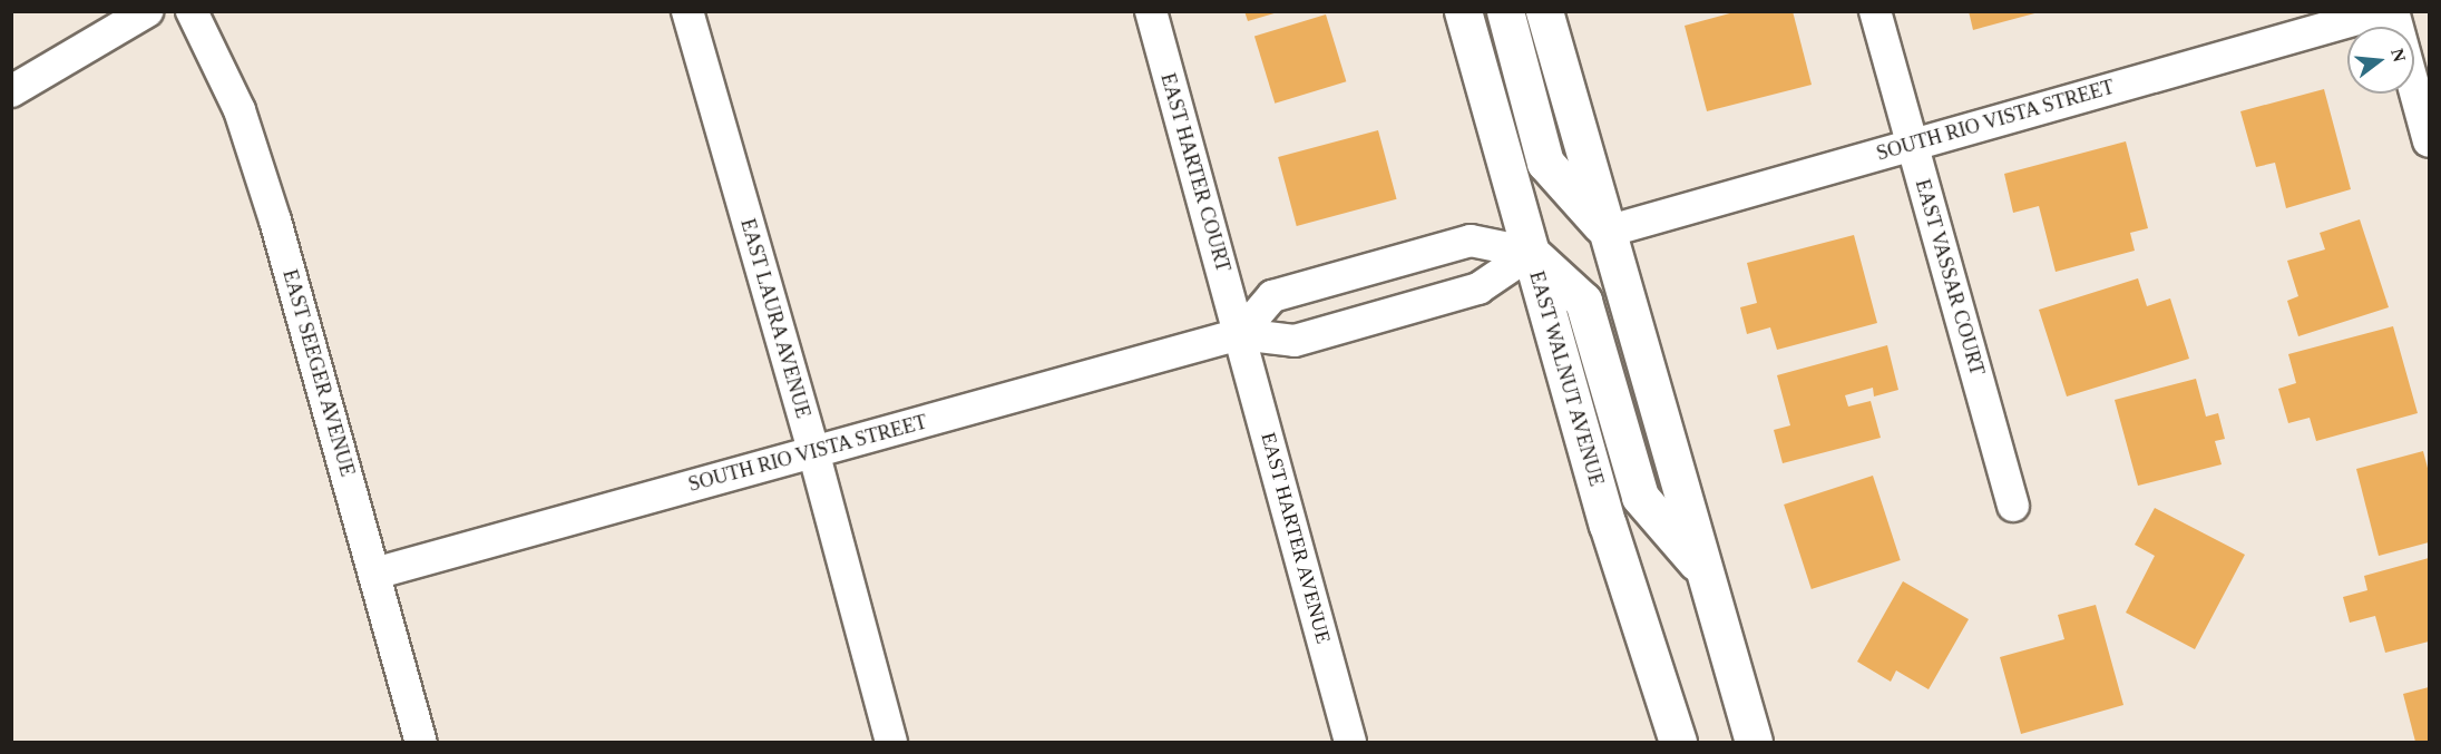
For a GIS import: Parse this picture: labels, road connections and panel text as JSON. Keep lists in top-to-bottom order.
{
  "streets": {
    "main road": ["EAST WALNUT AVENUE"],
    "street": [
      "SOUTH RIO VISTA STREET",
      "EAST HARTER COURT",
      "EAST VASSAR COURT",
      "EAST LAURA AVENUE",
      "EAST SEEGER AVENUE",
      "EAST HARTER AVENUE"
    ]
  },
  "crossings": [
    ["SOUTH RIO VISTA STREET", "EAST HARTER COURT"],
    ["SOUTH RIO VISTA STREET", "EAST VASSAR COURT"],
    ["SOUTH RIO VISTA STREET", "EAST LAURA AVENUE"],
    ["SOUTH RIO VISTA STREET", "EAST SEEGER AVENUE"],
    ["SOUTH RIO VISTA STREET", "EAST WALNUT AVENUE"],
    ["SOUTH RIO VISTA STREET", "EAST HARTER AVENUE"],
    ["EAST HARTER COURT", "EAST HARTER AVENUE"]
  ],
  "north": "right"
}
